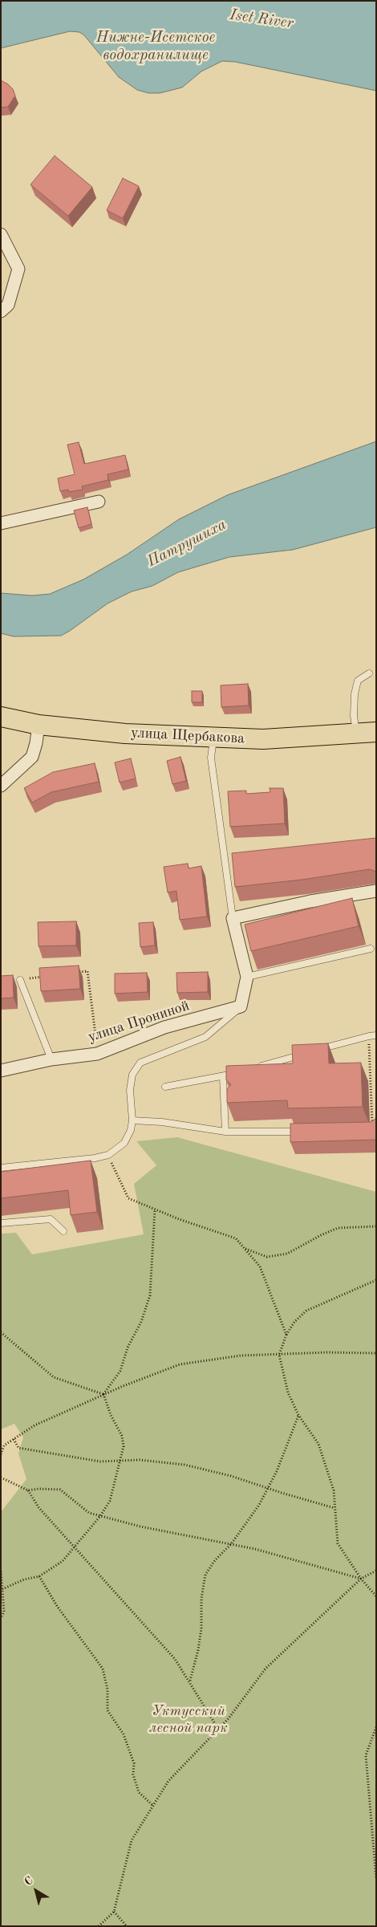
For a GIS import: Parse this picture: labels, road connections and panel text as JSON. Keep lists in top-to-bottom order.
{
  "streets": {
    "main road": ["улица Щербакова"],
    "street": ["улица Прониной"]
  },
  "water": ["Iset River", "Нижне-Исетское водохранилище", "Патрушиха"],
  "parks": ["Уктусский лесной парк"],
  "north": "top left"
}
